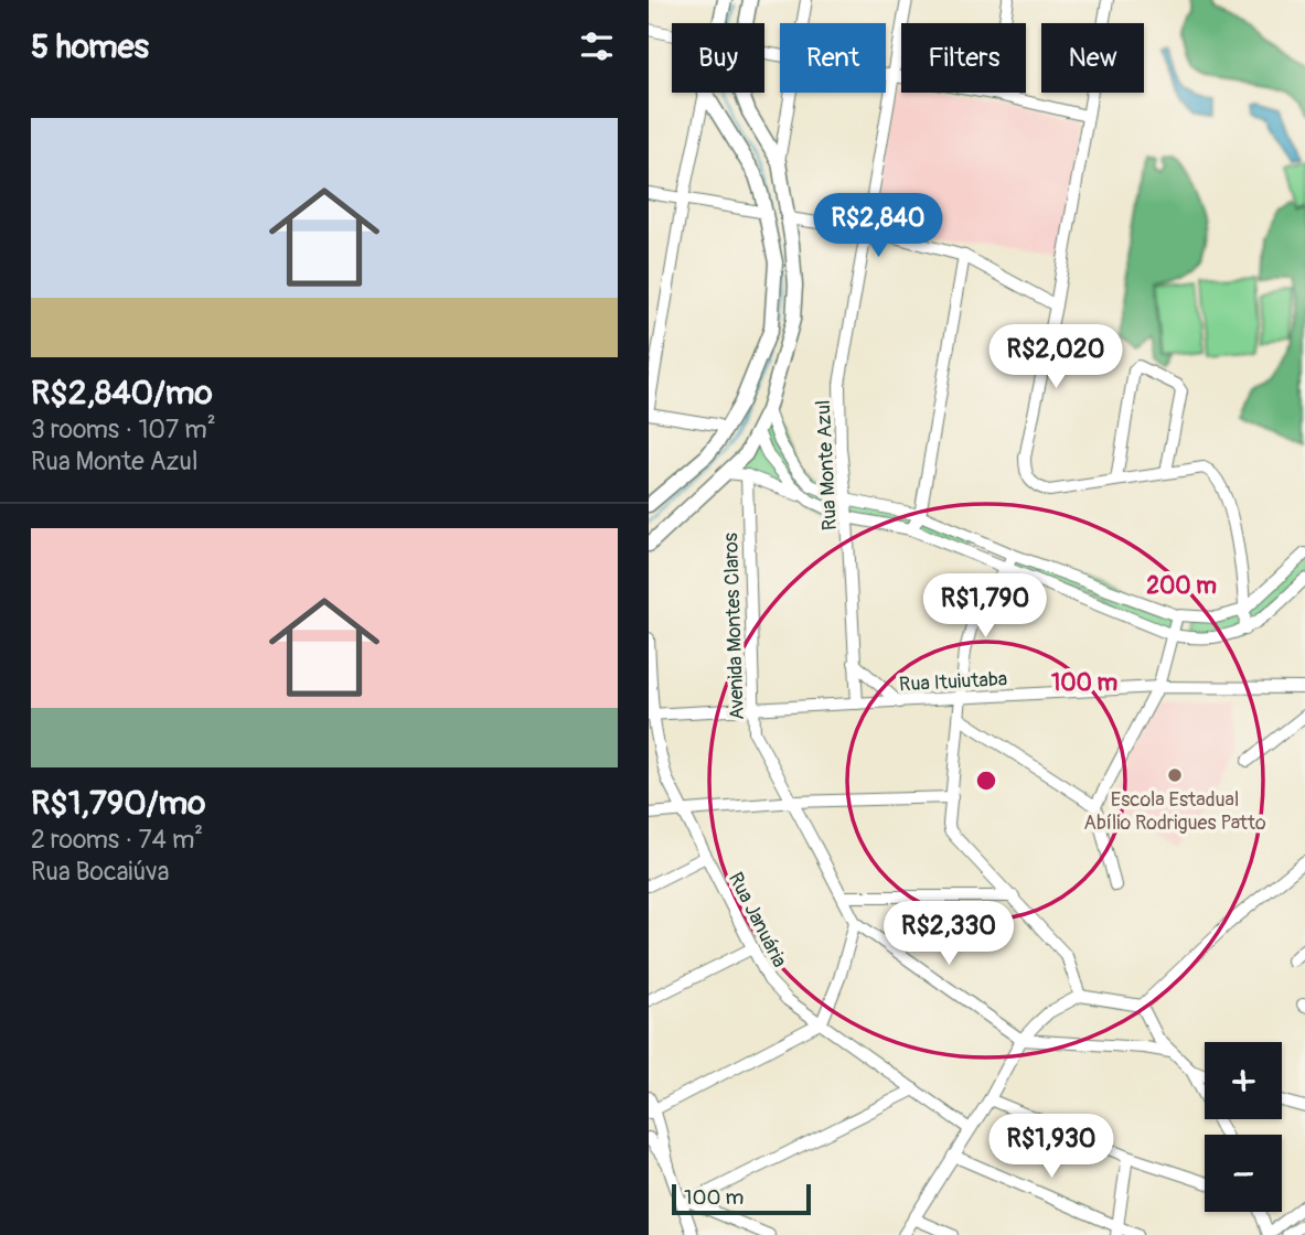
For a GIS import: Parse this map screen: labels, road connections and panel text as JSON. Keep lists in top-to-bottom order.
{
  "streets": {
    "street": [
      "Rua Monte Azul",
      "Avenida Montes Claros",
      "Rua Ituiutaba",
      "Rua Januária"
    ]
  },
  "crossings": [
    ["Rua Monte Azul", "Rua Ituiutaba"],
    ["Avenida Montes Claros", "Rua Ituiutaba"],
    ["Rua Ituiutaba", "Rua Januária"]
  ],
  "places": ["Escola Estadual Abílio Rodrigues Patto"],
  "scale_bar": "100 m",
  "page": {
    "heading": "5 homes",
    "chip": [
      "Buy",
      "Rent",
      "Filters",
      "New"
    ],
    "list": [
      {
        "name": "R$2,840/mo",
        "note": "3 rooms · 107 m² · Rua Monte Azul"
      },
      {
        "name": "R$1,790/mo",
        "note": "2 rooms · 74 m² · Rua Bocaiúva"
      }
    ],
    "price": [
      "R$2,840",
      "R$2,020",
      "R$1,790",
      "R$2,330",
      "R$1,930"
    ],
    "map_buttons": ["+", "−"],
    "scale": "100 m"
  },
  "rings": ["200 m", "100 m"]
}
